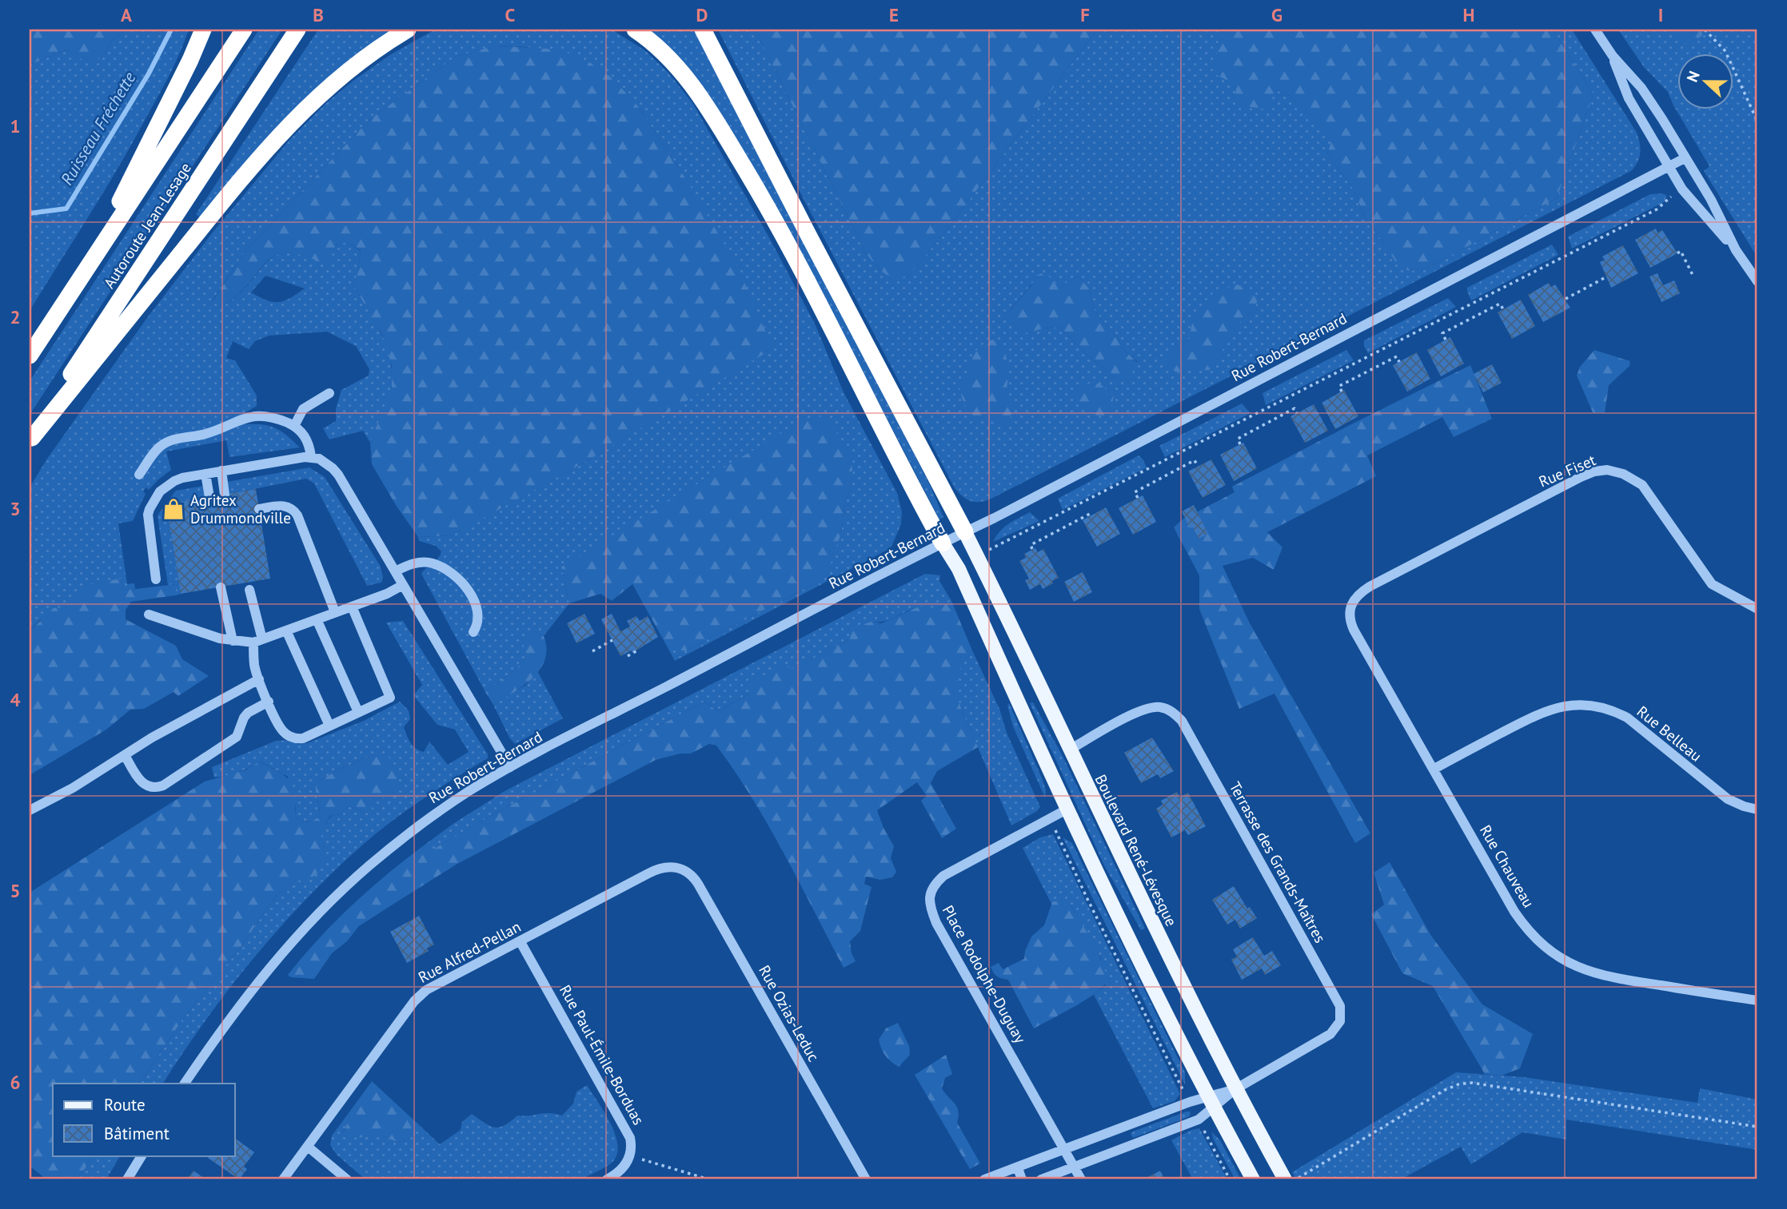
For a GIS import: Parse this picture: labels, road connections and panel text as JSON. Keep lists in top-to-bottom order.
{
  "streets": {
    "highway": ["Autoroute Jean-Lesage"],
    "main road": ["Boulevard René-Lévesque"],
    "street": [
      "Rue Robert-Bernard",
      "Rue Fiset",
      "Rue Belleau",
      "Terrasse des Grands-Maîtres",
      "Rue Chauveau",
      "Rue Alfred-Pellan",
      "Place Rodolphe-Duguay",
      "Rue Ozias-Leduc",
      "Rue Paul-Émile-Borduas"
    ]
  },
  "crossings": [
    ["Rue Robert-Bernard", "Boulevard René-Lévesque"],
    ["Rue Fiset", "Rue Chauveau"],
    ["Rue Belleau", "Rue Chauveau"],
    ["Boulevard René-Lévesque", "Terrasse des Grands-Maîtres"],
    ["Terrasse des Grands-Maîtres", "Place Rodolphe-Duguay"],
    ["Rue Alfred-Pellan", "Rue Ozias-Leduc"],
    ["Rue Alfred-Pellan", "Rue Paul-Émile-Borduas"]
  ],
  "water": ["Ruisseau Fréchette"],
  "places": {
    "shop": ["Agritex Drummondville"]
  },
  "legend": ["Route", "Bâtiment"],
  "north": "left",
  "grid": {
    "columns": [
      "A",
      "B",
      "C",
      "D",
      "E",
      "F",
      "G",
      "H",
      "I"
    ],
    "rows": [
      "1",
      "2",
      "3",
      "4",
      "5",
      "6"
    ]
  }
}
